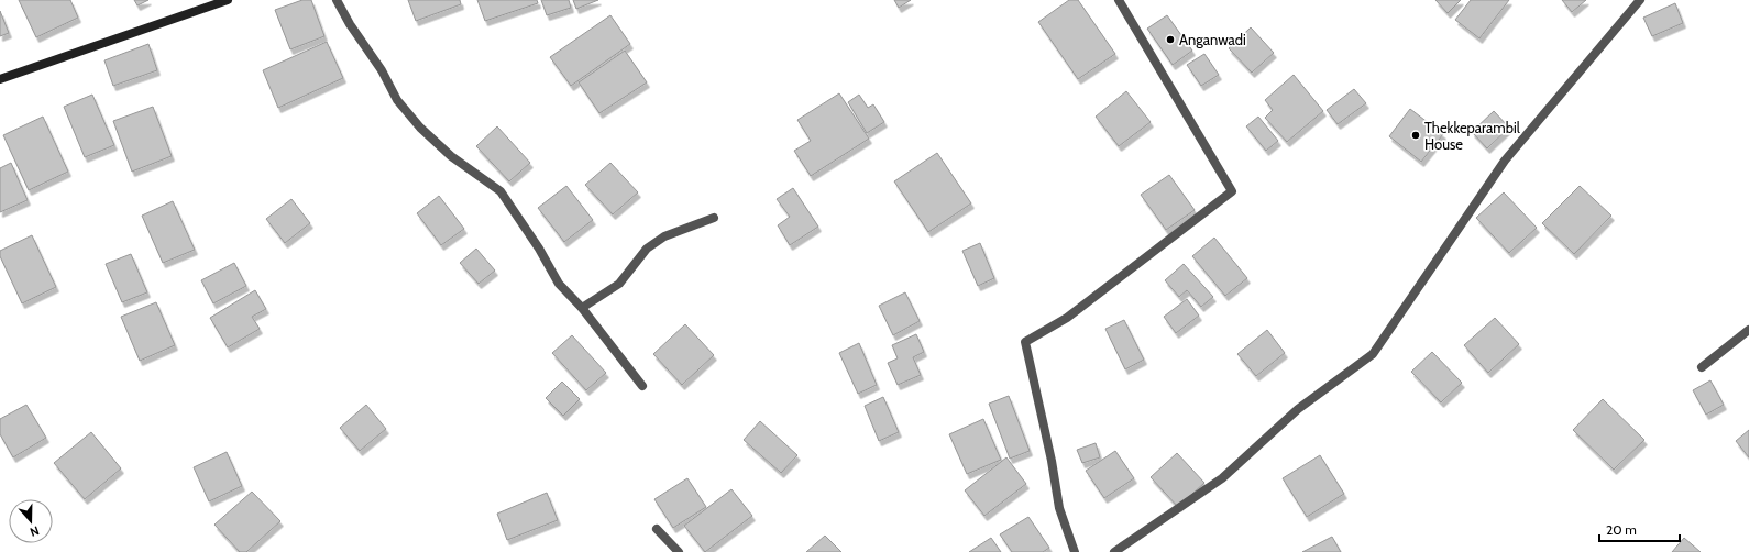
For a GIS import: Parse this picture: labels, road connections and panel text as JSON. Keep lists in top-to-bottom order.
{
  "places": ["Anganwadi", "Thekkeparambil House"],
  "scale_bar": "20 m",
  "north": "bottom"
}
